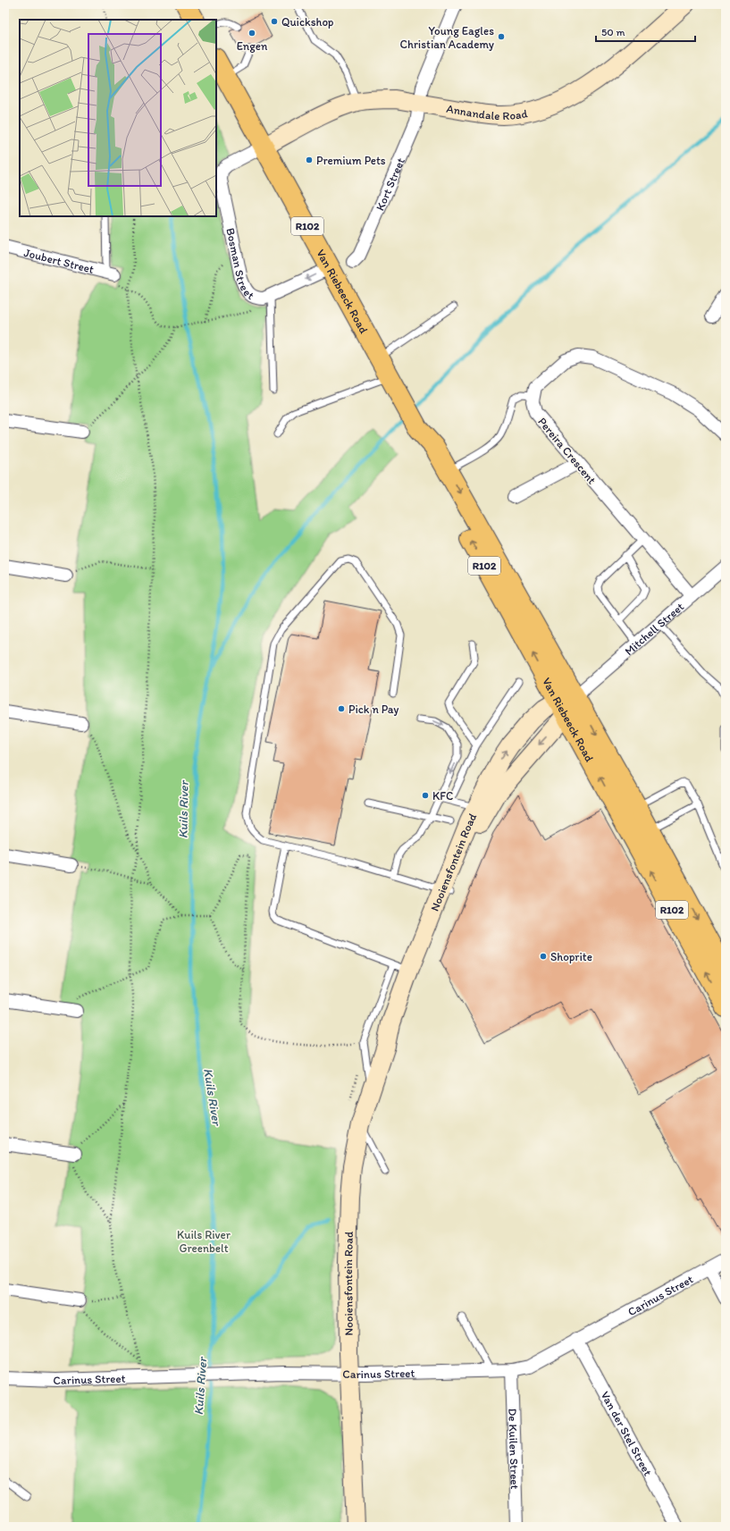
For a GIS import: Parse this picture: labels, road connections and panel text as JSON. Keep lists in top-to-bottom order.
{
  "streets": {
    "main road": ["R102", "Van Riebeeck Road"],
    "street": [
      "Annandale Road",
      "Kort Street",
      "Joubert Street",
      "Bosman Street",
      "Pereira Crescent",
      "Mitchell Street",
      "Nooiensfontein Road",
      "Carinus Street",
      "Van der Stel Street",
      "De Kuilen Street"
    ]
  },
  "crossings": [
    ["Annandale Road", "Kort Street"],
    ["Annandale Road", "Bosman Street"],
    ["Annandale Road", "Van Riebeeck Road"],
    ["Bosman Street", "Van Riebeeck Road"],
    ["Van Riebeeck Road", "Mitchell Street"],
    ["Van Riebeeck Road", "Nooiensfontein Road"],
    ["Pereira Crescent", "Mitchell Street"],
    ["Mitchell Street", "Nooiensfontein Road"],
    ["Nooiensfontein Road", "Carinus Street"],
    ["Carinus Street", "Van der Stel Street"],
    ["Carinus Street", "De Kuilen Street"]
  ],
  "water": ["Kuils River"],
  "parks": ["Kuils River Greenbelt"],
  "places": [
    "Quickshop",
    "Engen",
    "Young Eagles Christian Academy",
    "Premium Pets",
    "Pick n Pay",
    "KFC",
    "Shoprite"
  ],
  "scale_bar": "50 m"
}
